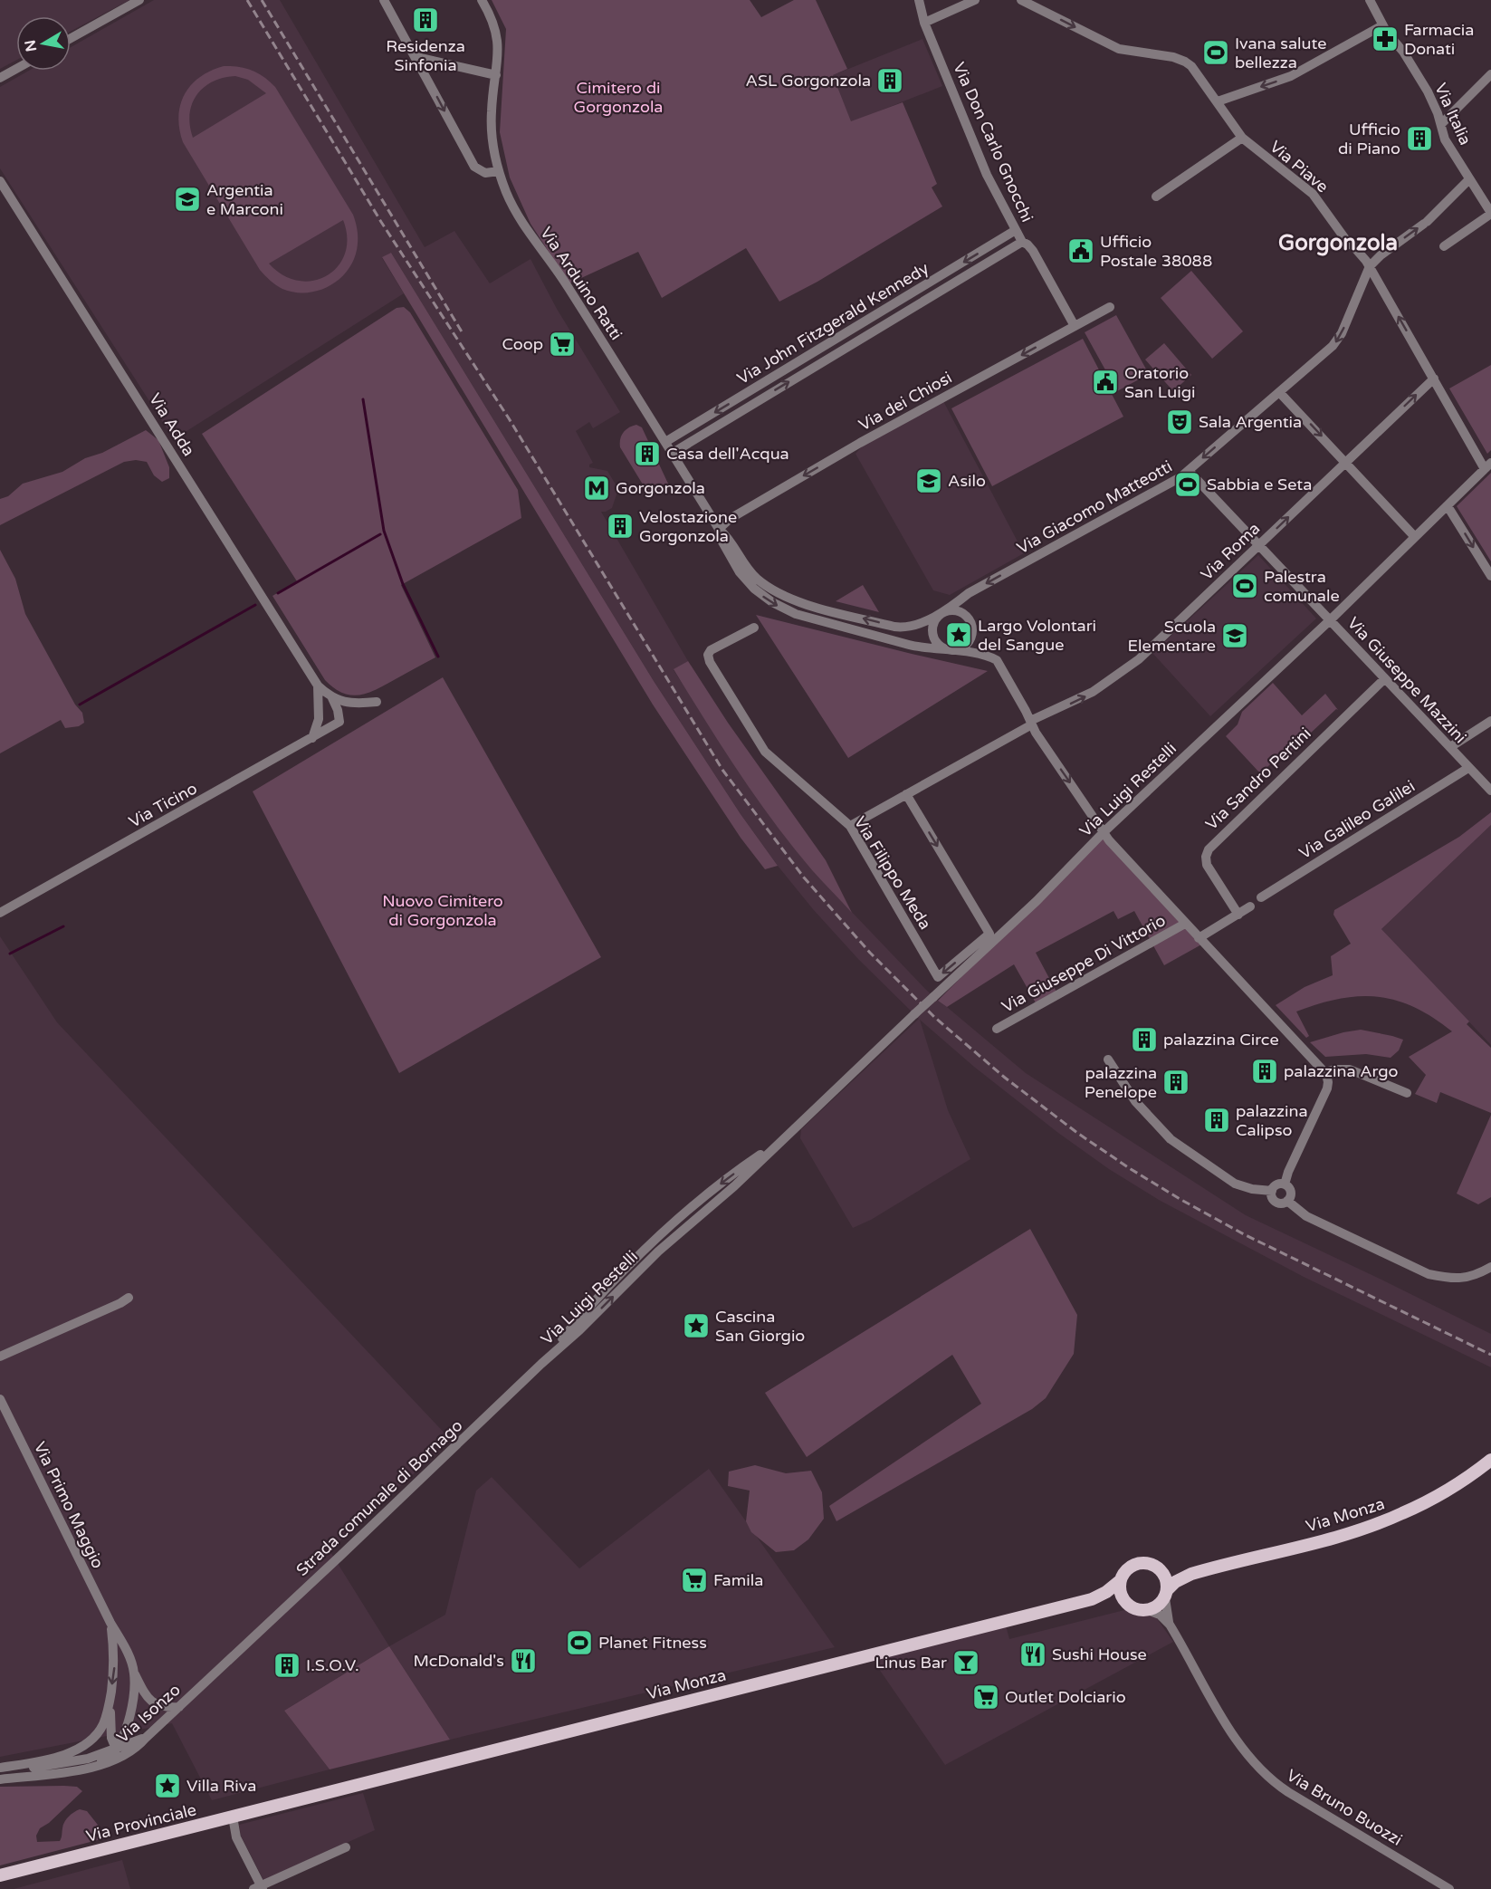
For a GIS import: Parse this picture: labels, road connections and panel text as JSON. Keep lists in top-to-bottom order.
{
  "streets": {
    "main road": ["Via Monza", "Via Provinciale"],
    "street": [
      "Via Italia",
      "Via Don Carlo Gnocchi",
      "Via Piave",
      "Via Arduino Ratti",
      "Via John Fitzgerald Kennedy",
      "Via dei Chiosi",
      "Via Adda",
      "Via Giacomo Matteotti",
      "Via Roma",
      "Via Giuseppe Mazzini",
      "Via Sandro Pertini",
      "Via Luigi Restelli",
      "Via Ticino",
      "Via Galileo Galilei",
      "Via Filippo Meda",
      "Via Giuseppe Di Vittorio",
      "Strada comunale di Bornago",
      "Via Primo Maggio",
      "Via Isonzo",
      "Via Bruno Buozzi"
    ]
  },
  "crossings": [
    ["Via Don Carlo Gnocchi", "Via John Fitzgerald Kennedy"],
    ["Via Don Carlo Gnocchi", "Via dei Chiosi"],
    ["Via Piave", "Via Giacomo Matteotti"],
    ["Via Piave", "Via Roma"],
    ["Via Piave", "Via Luigi Restelli"],
    ["Via Arduino Ratti", "Via John Fitzgerald Kennedy"],
    ["Via Arduino Ratti", "Via dei Chiosi"],
    ["Via Adda", "Via Ticino"],
    ["Via Giacomo Matteotti", "Via Giuseppe Mazzini"],
    ["Via Giacomo Matteotti", "Via Giuseppe Di Vittorio"],
    ["Via Roma", "Via Giuseppe Mazzini"],
    ["Via Roma", "Via Filippo Meda"],
    ["Via Roma", "Via Giuseppe Di Vittorio"],
    ["Via Giuseppe Mazzini", "Via Sandro Pertini"],
    ["Via Giuseppe Mazzini", "Via Luigi Restelli"],
    ["Via Giuseppe Mazzini", "Via Galileo Galilei"],
    ["Via Luigi Restelli", "Via Giuseppe Di Vittorio"],
    ["Via Luigi Restelli", "Strada comunale di Bornago"],
    ["Strada comunale di Bornago", "Via Isonzo"],
    ["Via Primo Maggio", "Via Isonzo"],
    ["Via Monza", "Via Bruno Buozzi"],
    ["Via Monza", "Via Provinciale"]
  ],
  "one_way": ["Via dei Chiosi", "Via Giacomo Matteotti", "Via Roma"],
  "districts": ["Gorgonzola"],
  "parks": ["Cimitero di Gorgonzola", "Nuovo Cimitero di Gorgonzola"],
  "places": {
    "building": [
      "Residenza Sinfonia",
      "ASL Gorgonzola",
      "Ufficio di Piano",
      "Casa dell'Acqua",
      "Velostazione Gorgonzola",
      "palazzina Circe",
      "palazzina Argo",
      "palazzina Penelope",
      "palazzina Calipso",
      "I.S.O.V."
    ],
    "pharmacy": ["Farmacia Donati"],
    "sports": [
      "Ivana salute bellezza",
      "Sabbia e Seta",
      "Palestra comunale",
      "Planet Fitness"
    ],
    "school or university": ["Argentia e Marconi", "Asilo", "Scuola Elementare"],
    "public building": ["Ufficio Postale 38088", "Oratorio San Luigi"],
    "supermarket": ["Coop", "Famila", "Outlet Dolciario"],
    "theatre": ["Sala Argentia"],
    "metro station": ["Gorgonzola"],
    "place": ["Largo Volontari del Sangue", "Cascina San Giorgio", "Villa Riva"],
    "restaurant": ["Sushi House", "McDonald's"],
    "bar": ["Linus Bar"]
  },
  "north": "left"
}
